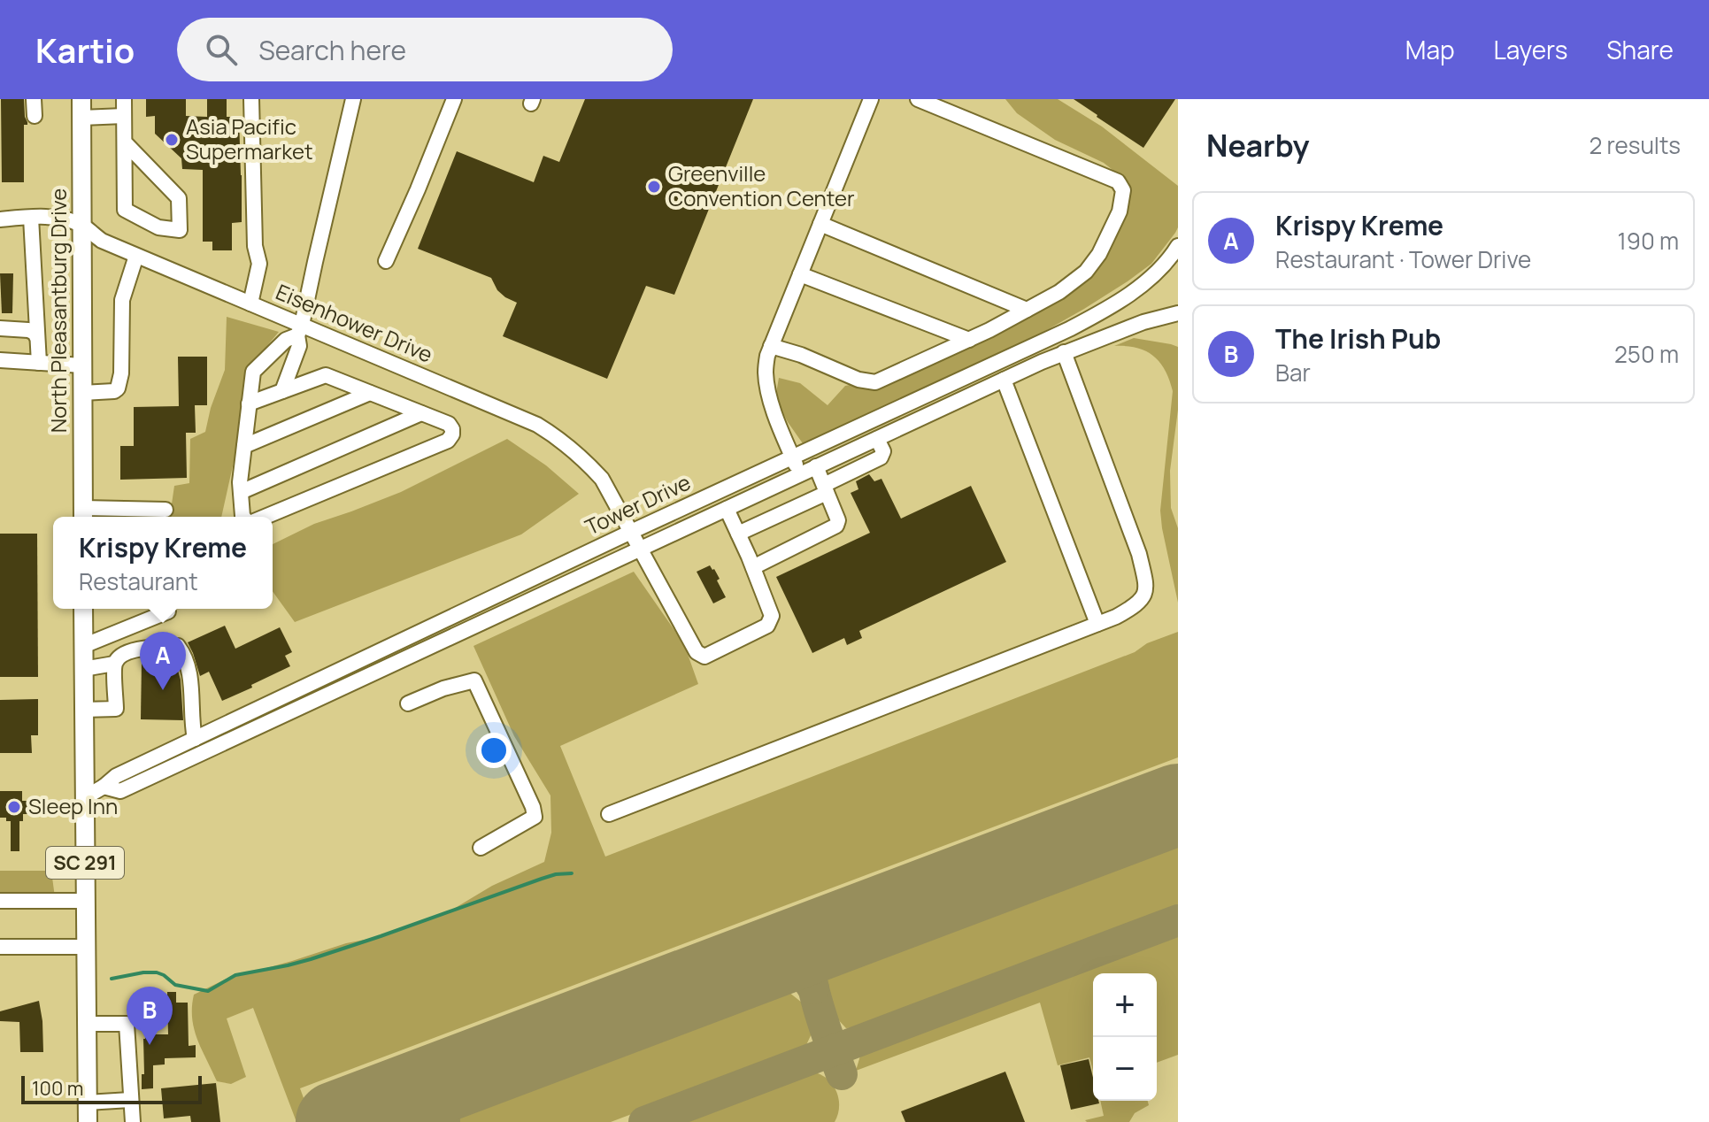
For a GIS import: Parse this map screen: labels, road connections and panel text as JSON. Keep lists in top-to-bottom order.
{
  "streets": {
    "main road": ["North Pleasantburg Drive", "SC 291"],
    "street": ["Eisenhower Drive", "Tower Drive"]
  },
  "crossings": [
    ["North Pleasantburg Drive", "Eisenhower Drive"],
    ["Eisenhower Drive", "Tower Drive"],
    ["Tower Drive", "SC 291"]
  ],
  "places": ["Asia Pacific Supermarket", "Greenville Convention Center", "Sleep Inn"],
  "scale_bar": "100 m",
  "page": {
    "header": "Kartio",
    "search": "Search here",
    "nav": ["Map", "Layers", "Share"],
    "heading": ["Nearby", "2 results"],
    "list": [
      {
        "mark": "A",
        "name": "Krispy Kreme",
        "note": "Restaurant · Tower Drive",
        "value": "190 m"
      },
      {
        "mark": "B",
        "name": "The Irish Pub",
        "note": "Bar",
        "value": "250 m"
      }
    ],
    "popup": ["Krispy Kreme", "Restaurant"],
    "pins": ["A", "B"],
    "map_buttons": ["+", "−"],
    "scale": "100 m"
  }
}
